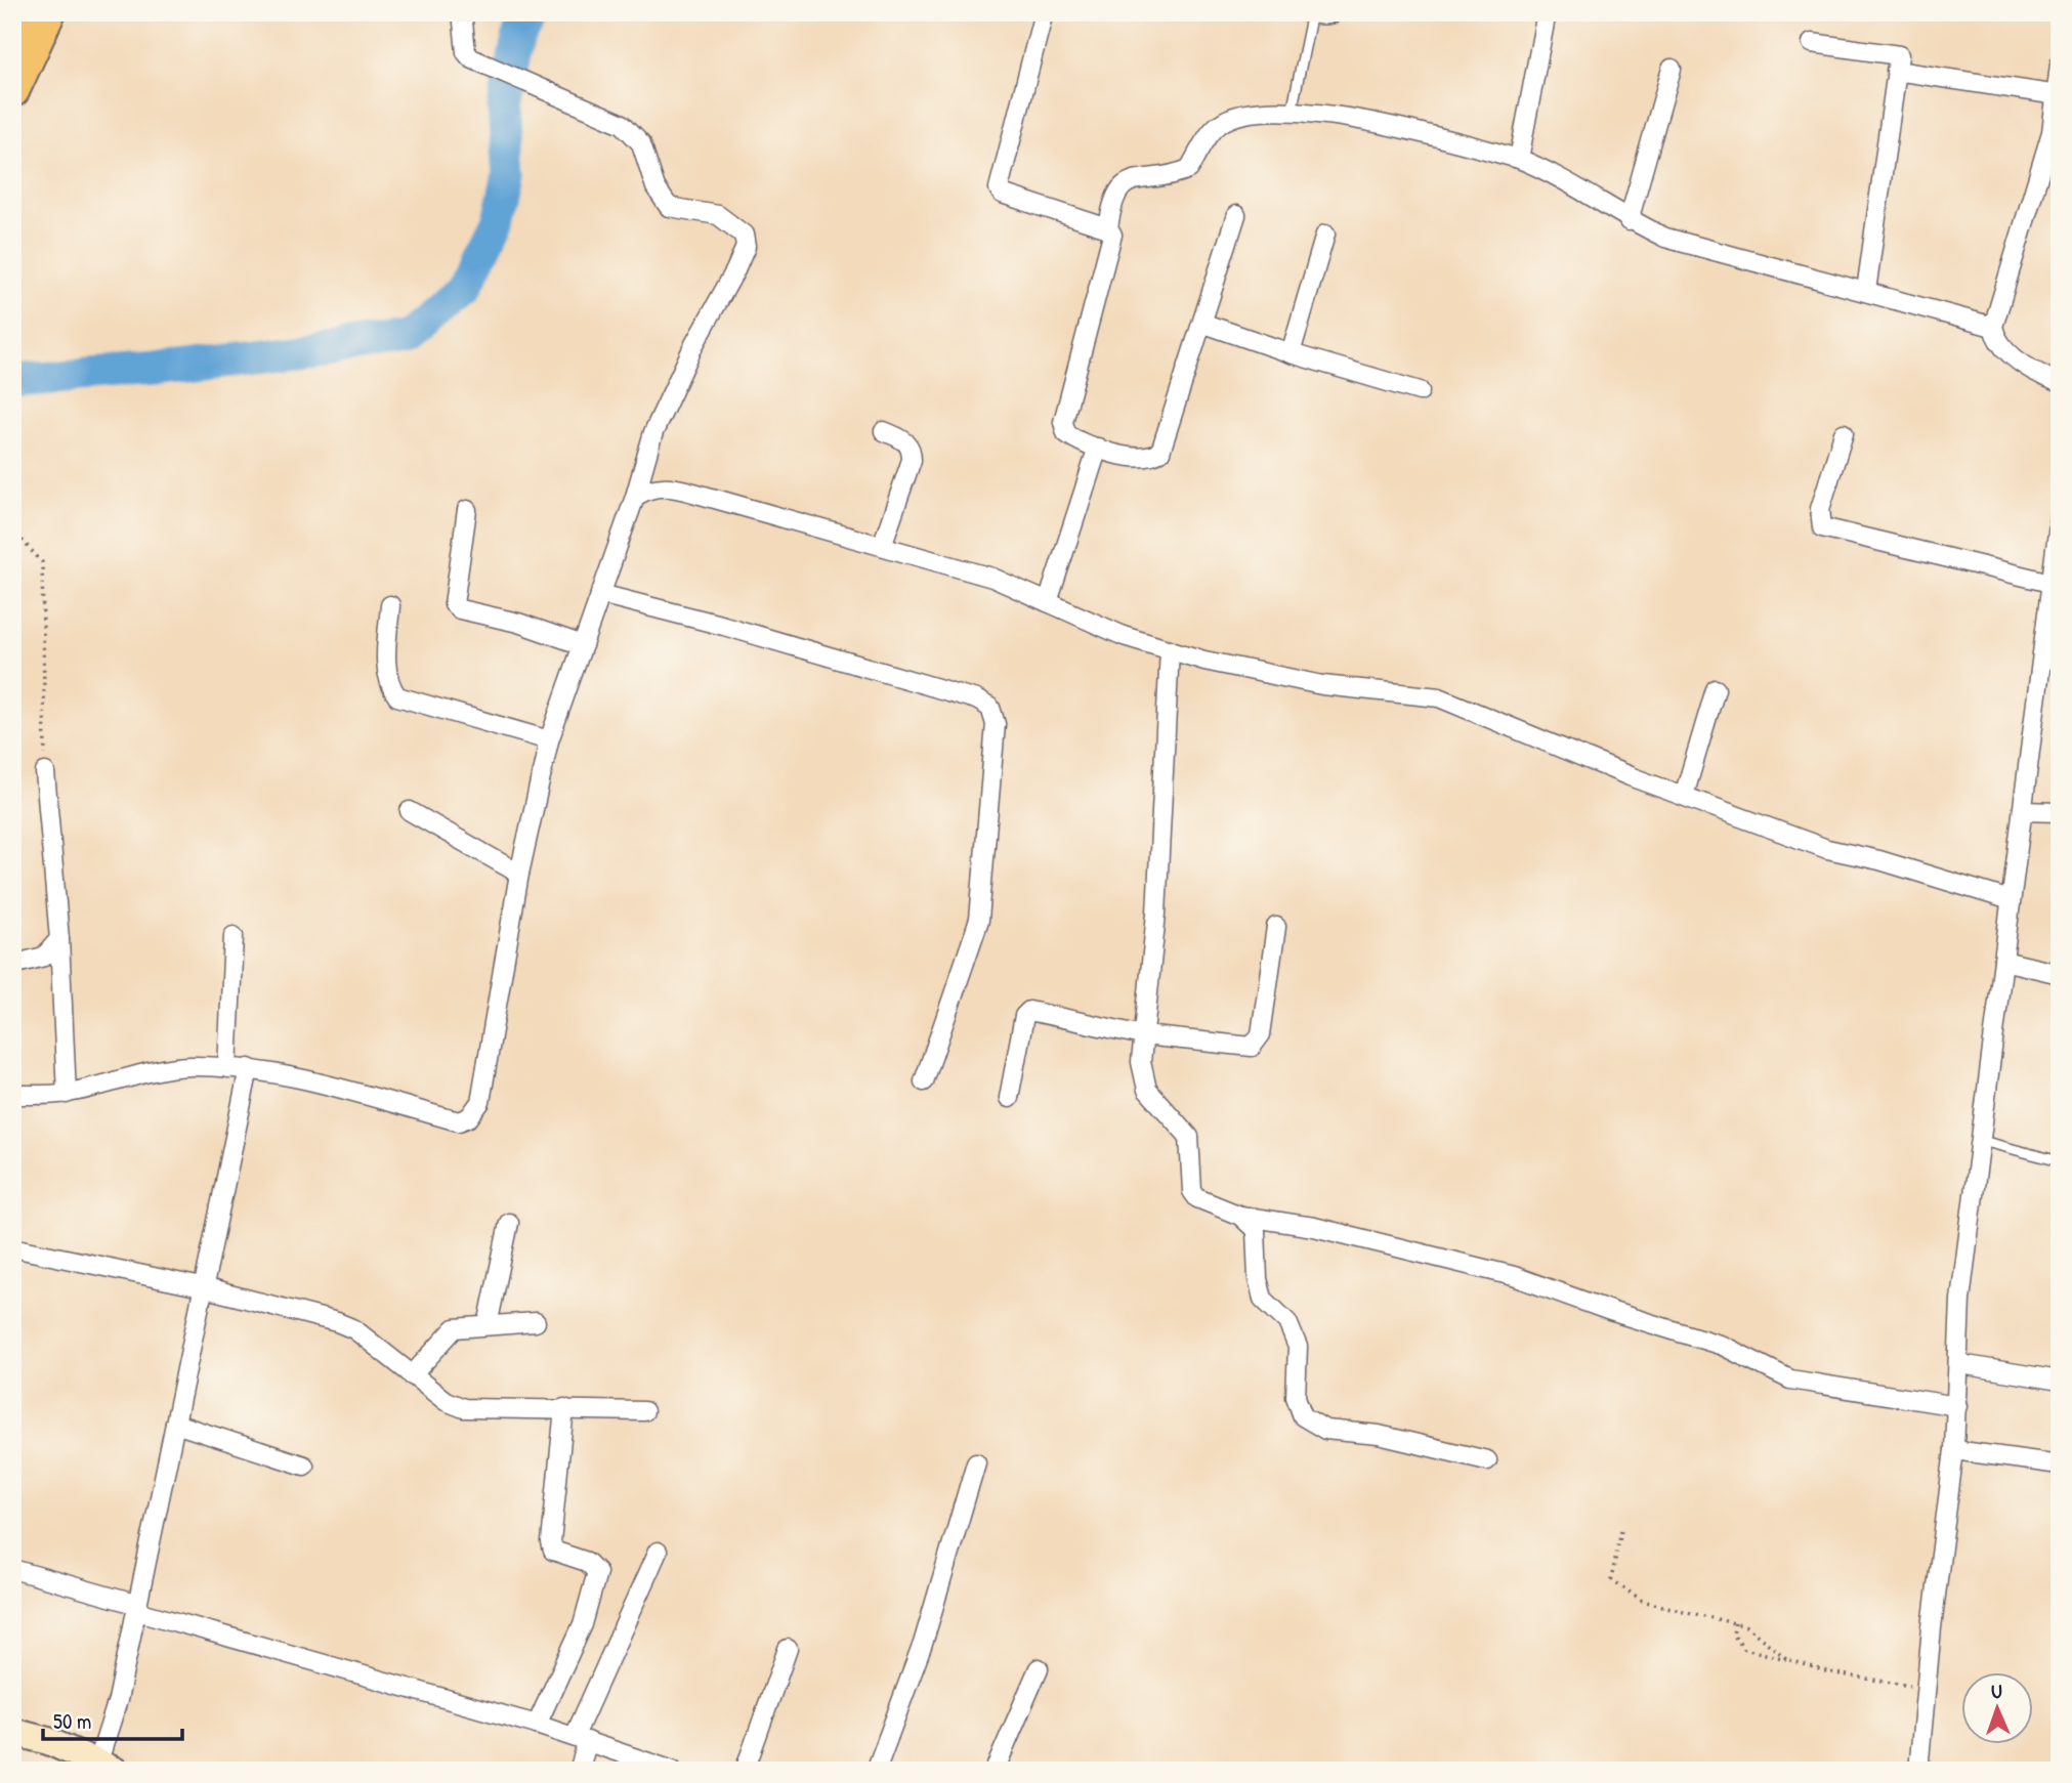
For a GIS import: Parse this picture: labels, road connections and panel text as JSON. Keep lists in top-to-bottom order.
{
  "scale_bar": "50 m",
  "north": "top"
}
